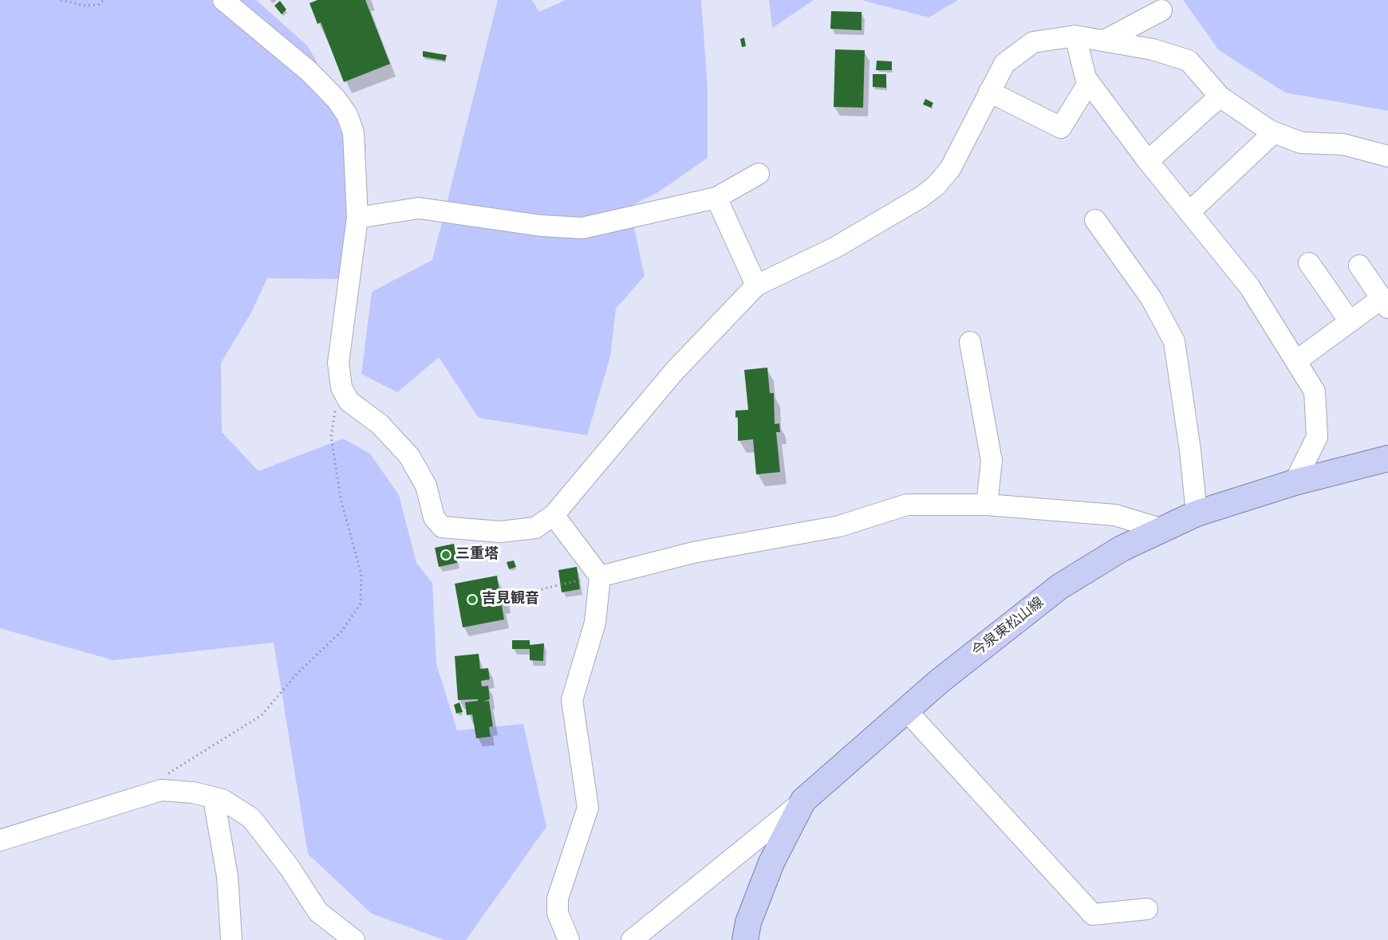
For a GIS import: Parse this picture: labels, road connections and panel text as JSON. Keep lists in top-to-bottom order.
{
  "streets": {
    "main road": ["今泉東松山線"]
  },
  "places": ["三重塔", "吉見観音"]
}
